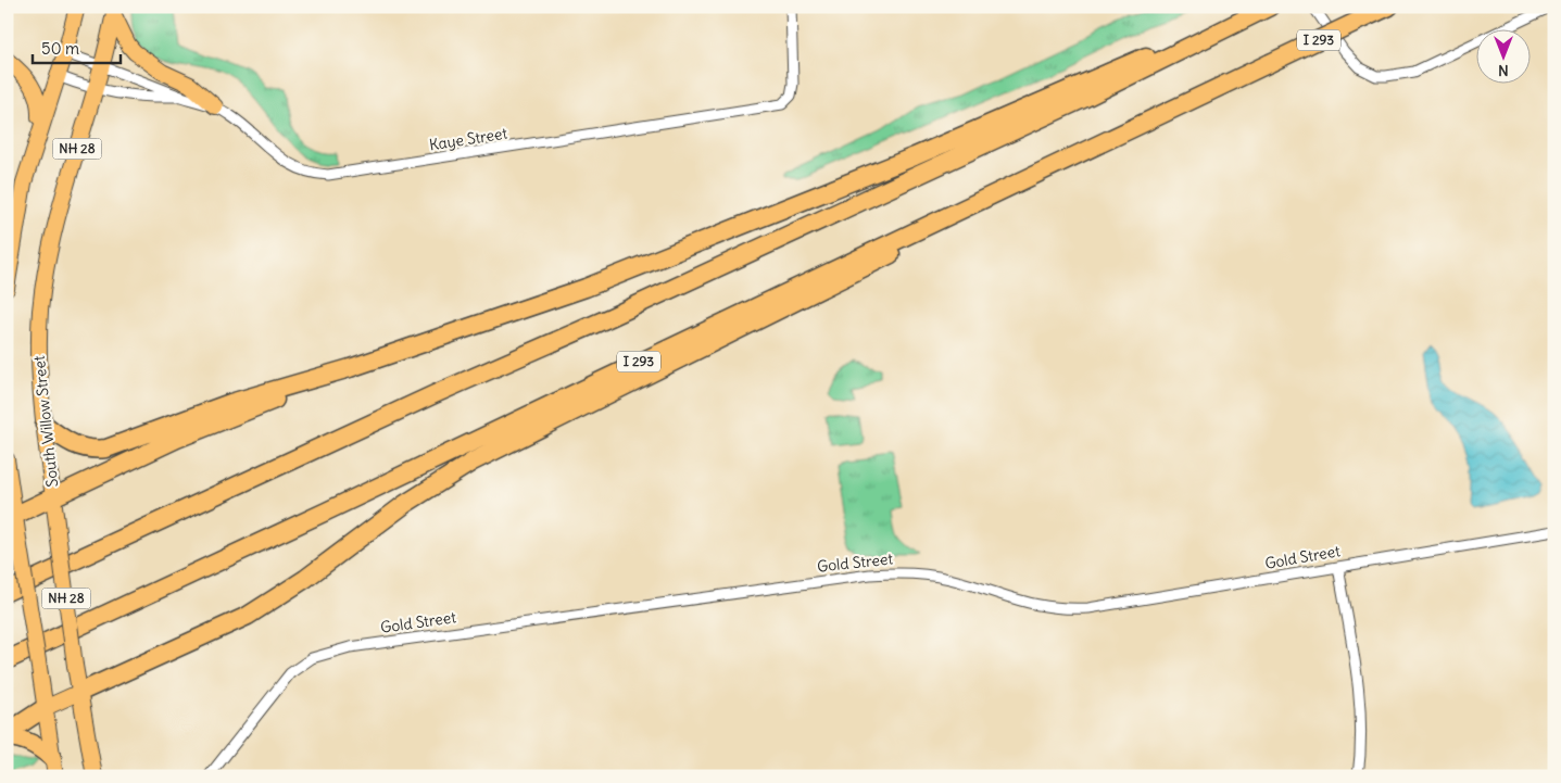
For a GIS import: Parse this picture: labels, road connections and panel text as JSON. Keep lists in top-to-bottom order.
{
  "streets": {
    "highway": ["I 293"],
    "main road": ["NH 28", "South Willow Street"],
    "street": ["Kaye Street", "Gold Street"]
  },
  "crossings": [
    ["Kaye Street", "NH 28"],
    ["Kaye Street", "South Willow Street"]
  ],
  "scale_bar": "50 m",
  "north": "bottom"
}
